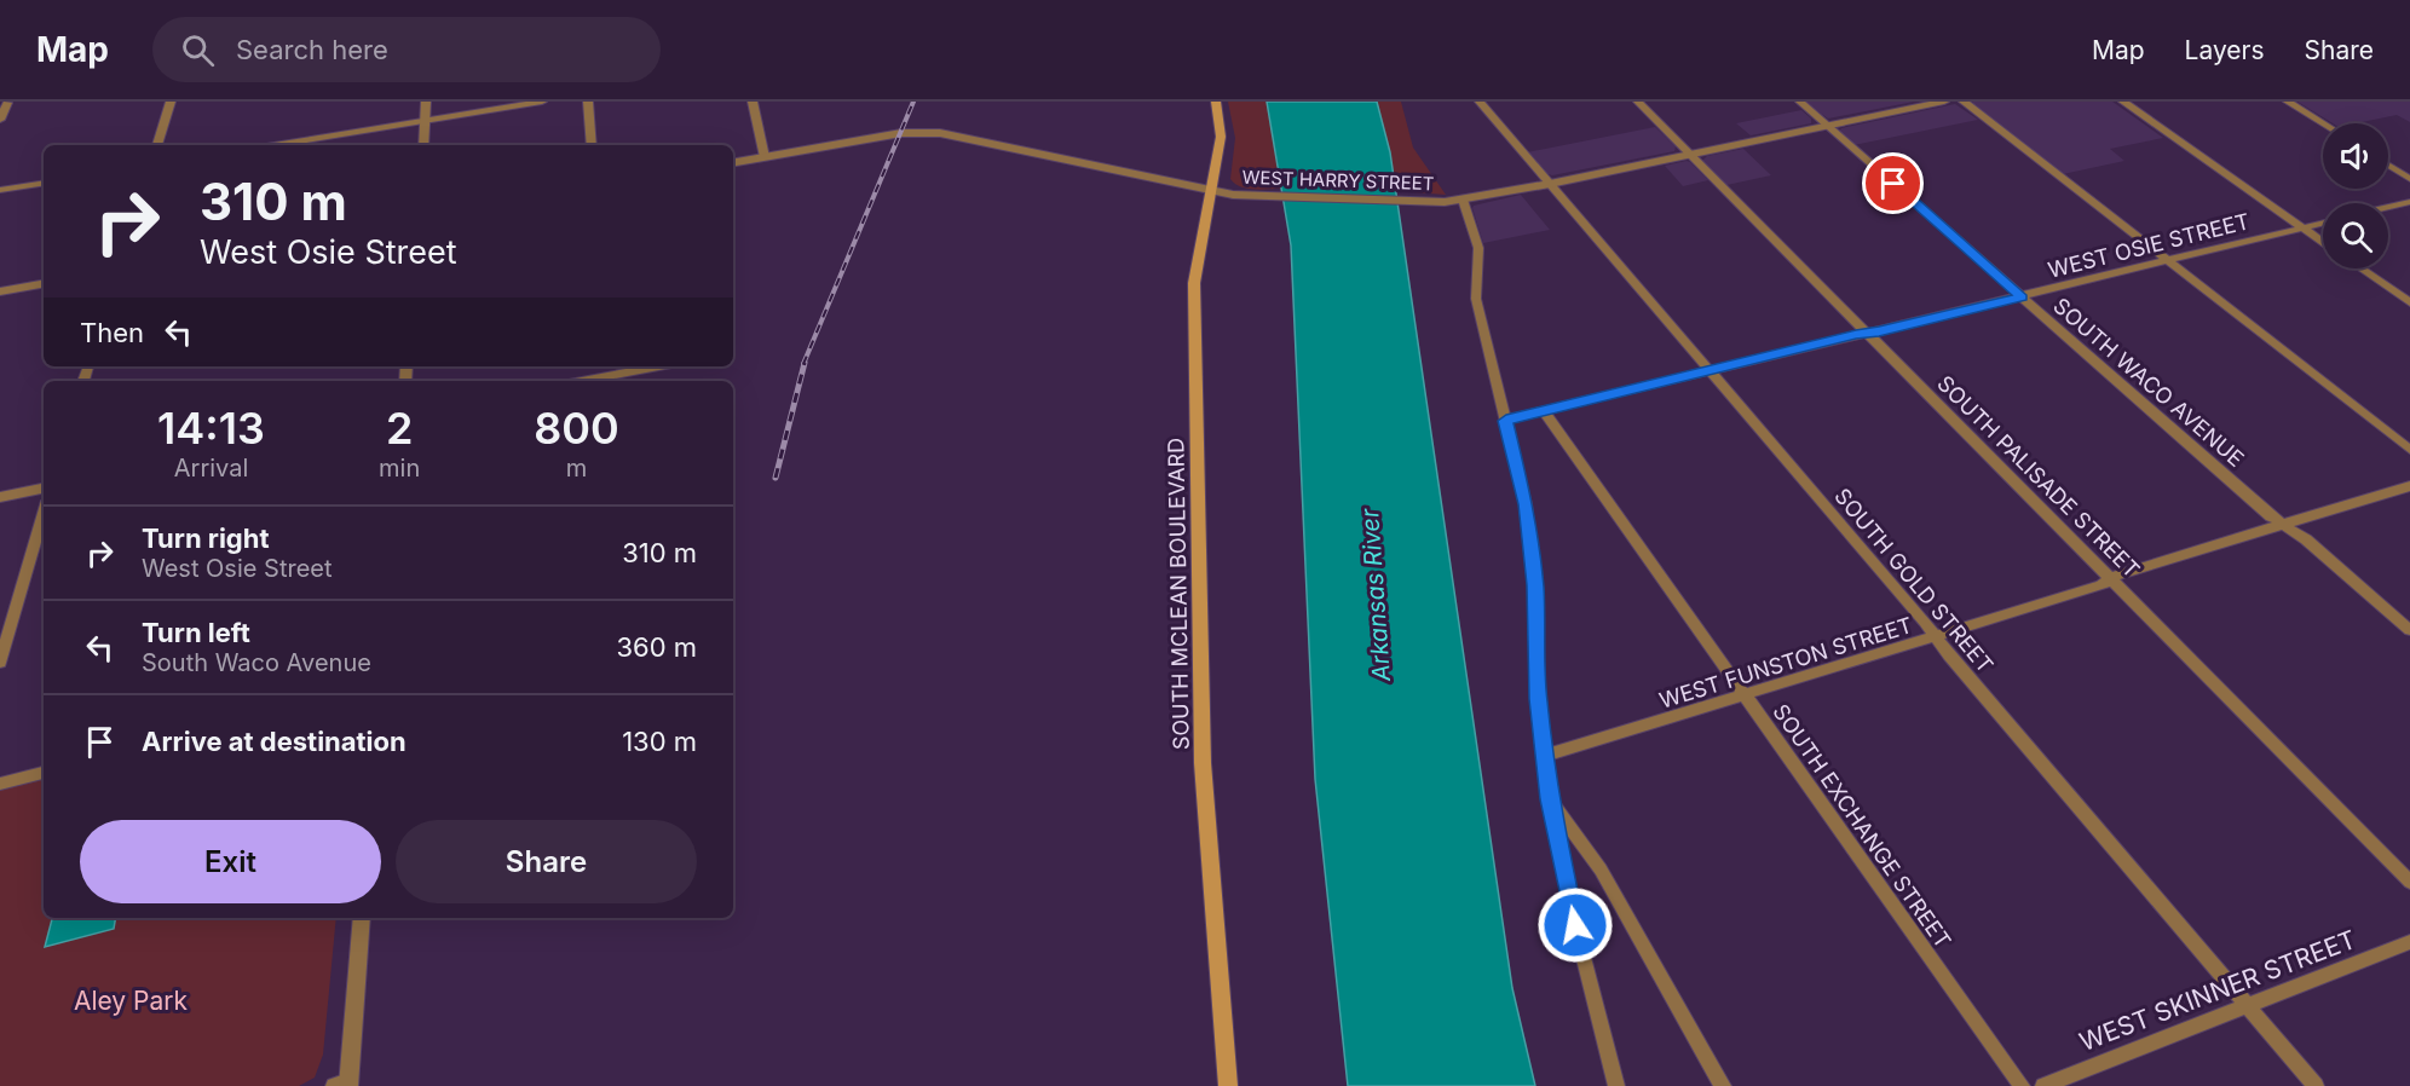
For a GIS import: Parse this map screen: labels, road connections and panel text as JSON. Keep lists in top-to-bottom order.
{
  "streets": {
    "main road": ["SOUTH MCLEAN BOULEVARD"],
    "street": [
      "WEST HARRY STREET",
      "WEST OSIE STREET",
      "SOUTH WACO AVENUE",
      "SOUTH PALISADE STREET",
      "SOUTH GOLD STREET",
      "WEST FUNSTON STREET",
      "SOUTH EXCHANGE STREET",
      "WEST SKINNER STREET"
    ]
  },
  "crossings": [
    ["WEST HARRY STREET", "SOUTH WACO AVENUE"],
    ["WEST HARRY STREET", "SOUTH PALISADE STREET"],
    ["WEST HARRY STREET", "SOUTH GOLD STREET"],
    ["WEST HARRY STREET", "SOUTH MCLEAN BOULEVARD"],
    ["WEST OSIE STREET", "SOUTH WACO AVENUE"],
    ["WEST OSIE STREET", "SOUTH PALISADE STREET"],
    ["WEST OSIE STREET", "SOUTH GOLD STREET"],
    ["WEST OSIE STREET", "SOUTH EXCHANGE STREET"],
    ["SOUTH WACO AVENUE", "WEST FUNSTON STREET"],
    ["SOUTH PALISADE STREET", "WEST FUNSTON STREET"],
    ["SOUTH GOLD STREET", "WEST FUNSTON STREET"],
    ["SOUTH GOLD STREET", "WEST SKINNER STREET"],
    ["WEST FUNSTON STREET", "SOUTH EXCHANGE STREET"]
  ],
  "water": ["Arkansas River"],
  "parks": ["Aley Park"],
  "page": {
    "header": "Map",
    "search": "Search here",
    "nav": ["Map", "Layers", "Share"],
    "turn": ["310 m", "West Osie Street"],
    "then": "Then",
    "eta": [
      "14:13",
      "Arrival",
      "2",
      "min",
      "800",
      "m"
    ],
    "list": [
      {
        "name": "Turn right",
        "note": "West Osie Street",
        "value": "310 m"
      },
      {
        "name": "Turn left",
        "note": "South Waco Avenue",
        "value": "360 m"
      },
      {
        "name": "Arrive at destination",
        "value": "130 m"
      }
    ],
    "buttons": ["Exit", "Share"]
  }
}
